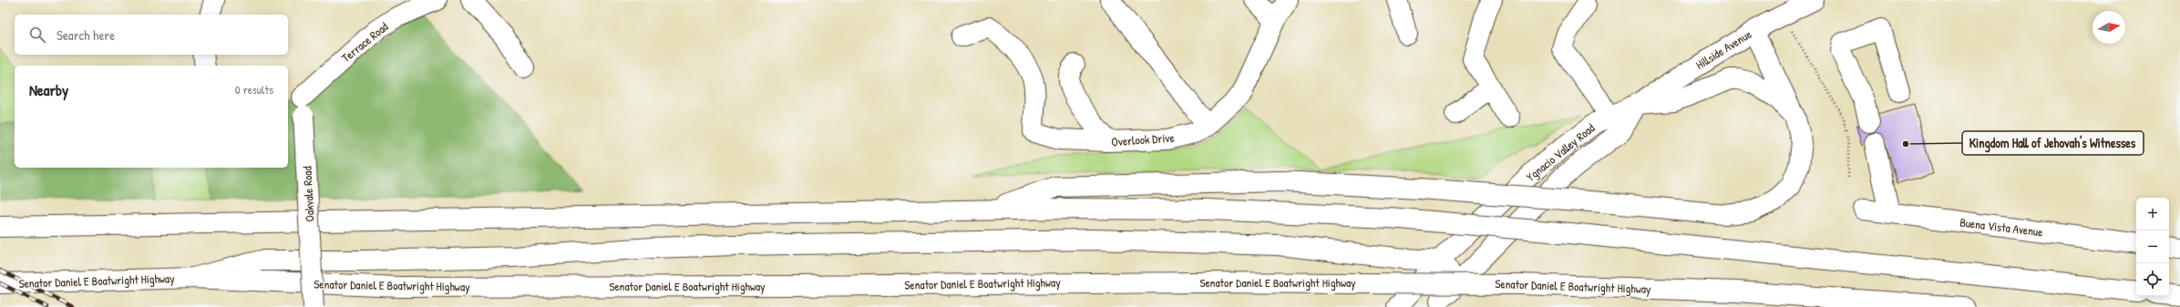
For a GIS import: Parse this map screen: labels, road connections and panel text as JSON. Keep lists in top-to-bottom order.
{
  "streets": {
    "main road": [
      "Terrace Road",
      "Hillside Avenue",
      "Overlook Drive",
      "Ygnacio Valley Road",
      "Oakvale Road",
      "Buena Vista Avenue",
      "Senator Daniel E Boatwright Highway"
    ]
  },
  "crossings": [
    ["Terrace Road", "Oakvale Road"],
    ["Hillside Avenue", "Ygnacio Valley Road"]
  ],
  "places": ["Kingdom Hall of Jehovah's Witnesses"],
  "north": "right",
  "page": {
    "search": "Search here",
    "heading": ["Nearby", "0 results"],
    "map_buttons": ["+", "−"]
  }
}
